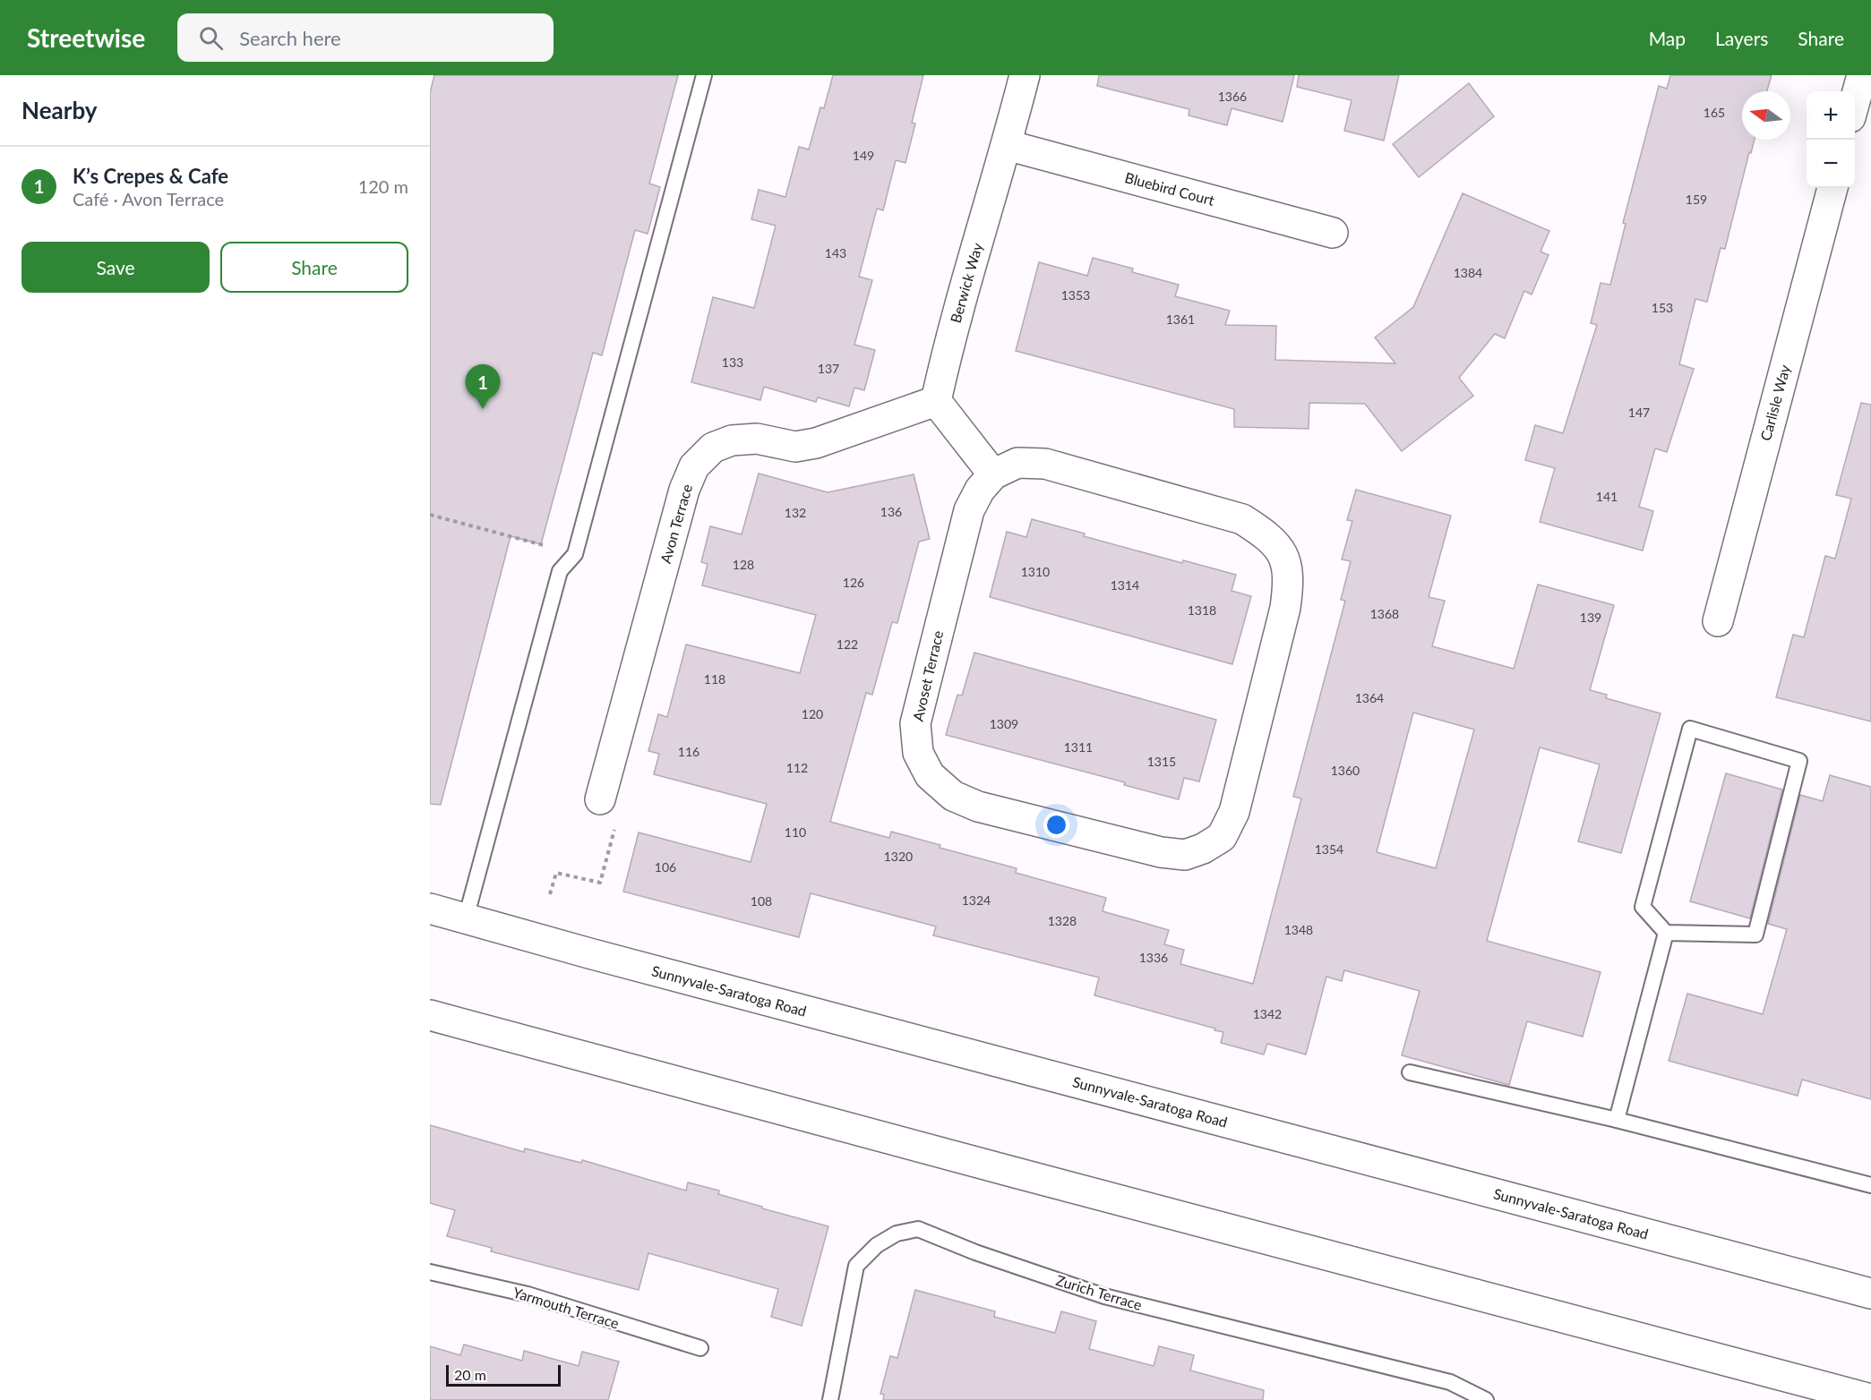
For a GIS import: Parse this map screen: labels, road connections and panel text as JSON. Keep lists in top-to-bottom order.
{
  "streets": {
    "street": [
      "Bluebird Court",
      "Berwick Way",
      "Carlisle Way",
      "Avon Terrace",
      "Avoset Terrace",
      "Sunnyvale-Saratoga Road"
    ],
    "lane": ["Zurich Terrace", "Yarmouth Terrace"]
  },
  "crossings": [
    ["Bluebird Court", "Berwick Way"],
    ["Berwick Way", "Avon Terrace"]
  ],
  "house_numbers": [
    "1366",
    "165",
    "149",
    "159",
    "143",
    "1384",
    "1353",
    "153",
    "1361",
    "133",
    "137",
    "147",
    "141",
    "136",
    "132",
    "128",
    "1310",
    "126",
    "1314",
    "1318",
    "1368",
    "139",
    "122",
    "118",
    "1364",
    "120",
    "1309",
    "1311",
    "116",
    "1315",
    "112",
    "1360",
    "110",
    "1354",
    "1320",
    "106",
    "1324",
    "108",
    "1328",
    "1348",
    "1336",
    "1342"
  ],
  "scale_bar": "20 m",
  "north": "left",
  "page": {
    "header": "Streetwise",
    "search": "Search here",
    "nav": ["Map", "Layers", "Share"],
    "heading": "Nearby",
    "map_buttons": ["+", "−"],
    "list": [
      {
        "mark": "1",
        "name": "K’s Crepes & Cafe",
        "note": "Café · Avon Terrace",
        "value": "120 m"
      }
    ],
    "buttons": ["Save", "Share"],
    "pins": "1",
    "scale": "20 m"
  }
}
